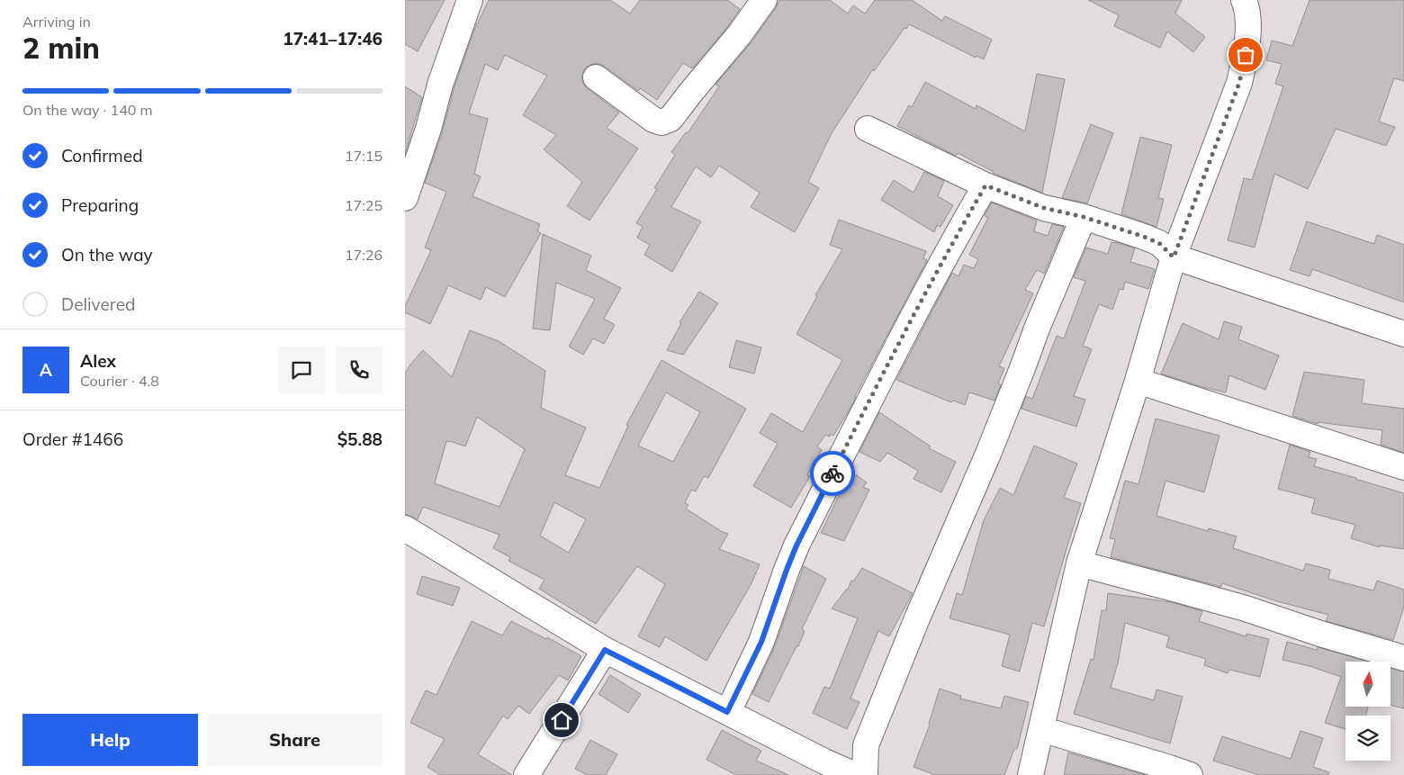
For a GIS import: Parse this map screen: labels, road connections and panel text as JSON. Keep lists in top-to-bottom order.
{
  "north": "top",
  "page": {
    "heading": ["2 min", "Arriving in", "17:41–17:46"],
    "panel": [
      "Alex",
      "Courier · 4.8",
      "Order #1466",
      "$5.88"
    ],
    "bar": "On the way · 140 m",
    "list": [
      ["Confirmed", "17:15"],
      ["Preparing", "17:25"],
      ["On the way", "17:26"],
      "Delivered"
    ],
    "round": "A",
    "buttons": ["Help", "Share"]
  }
}
